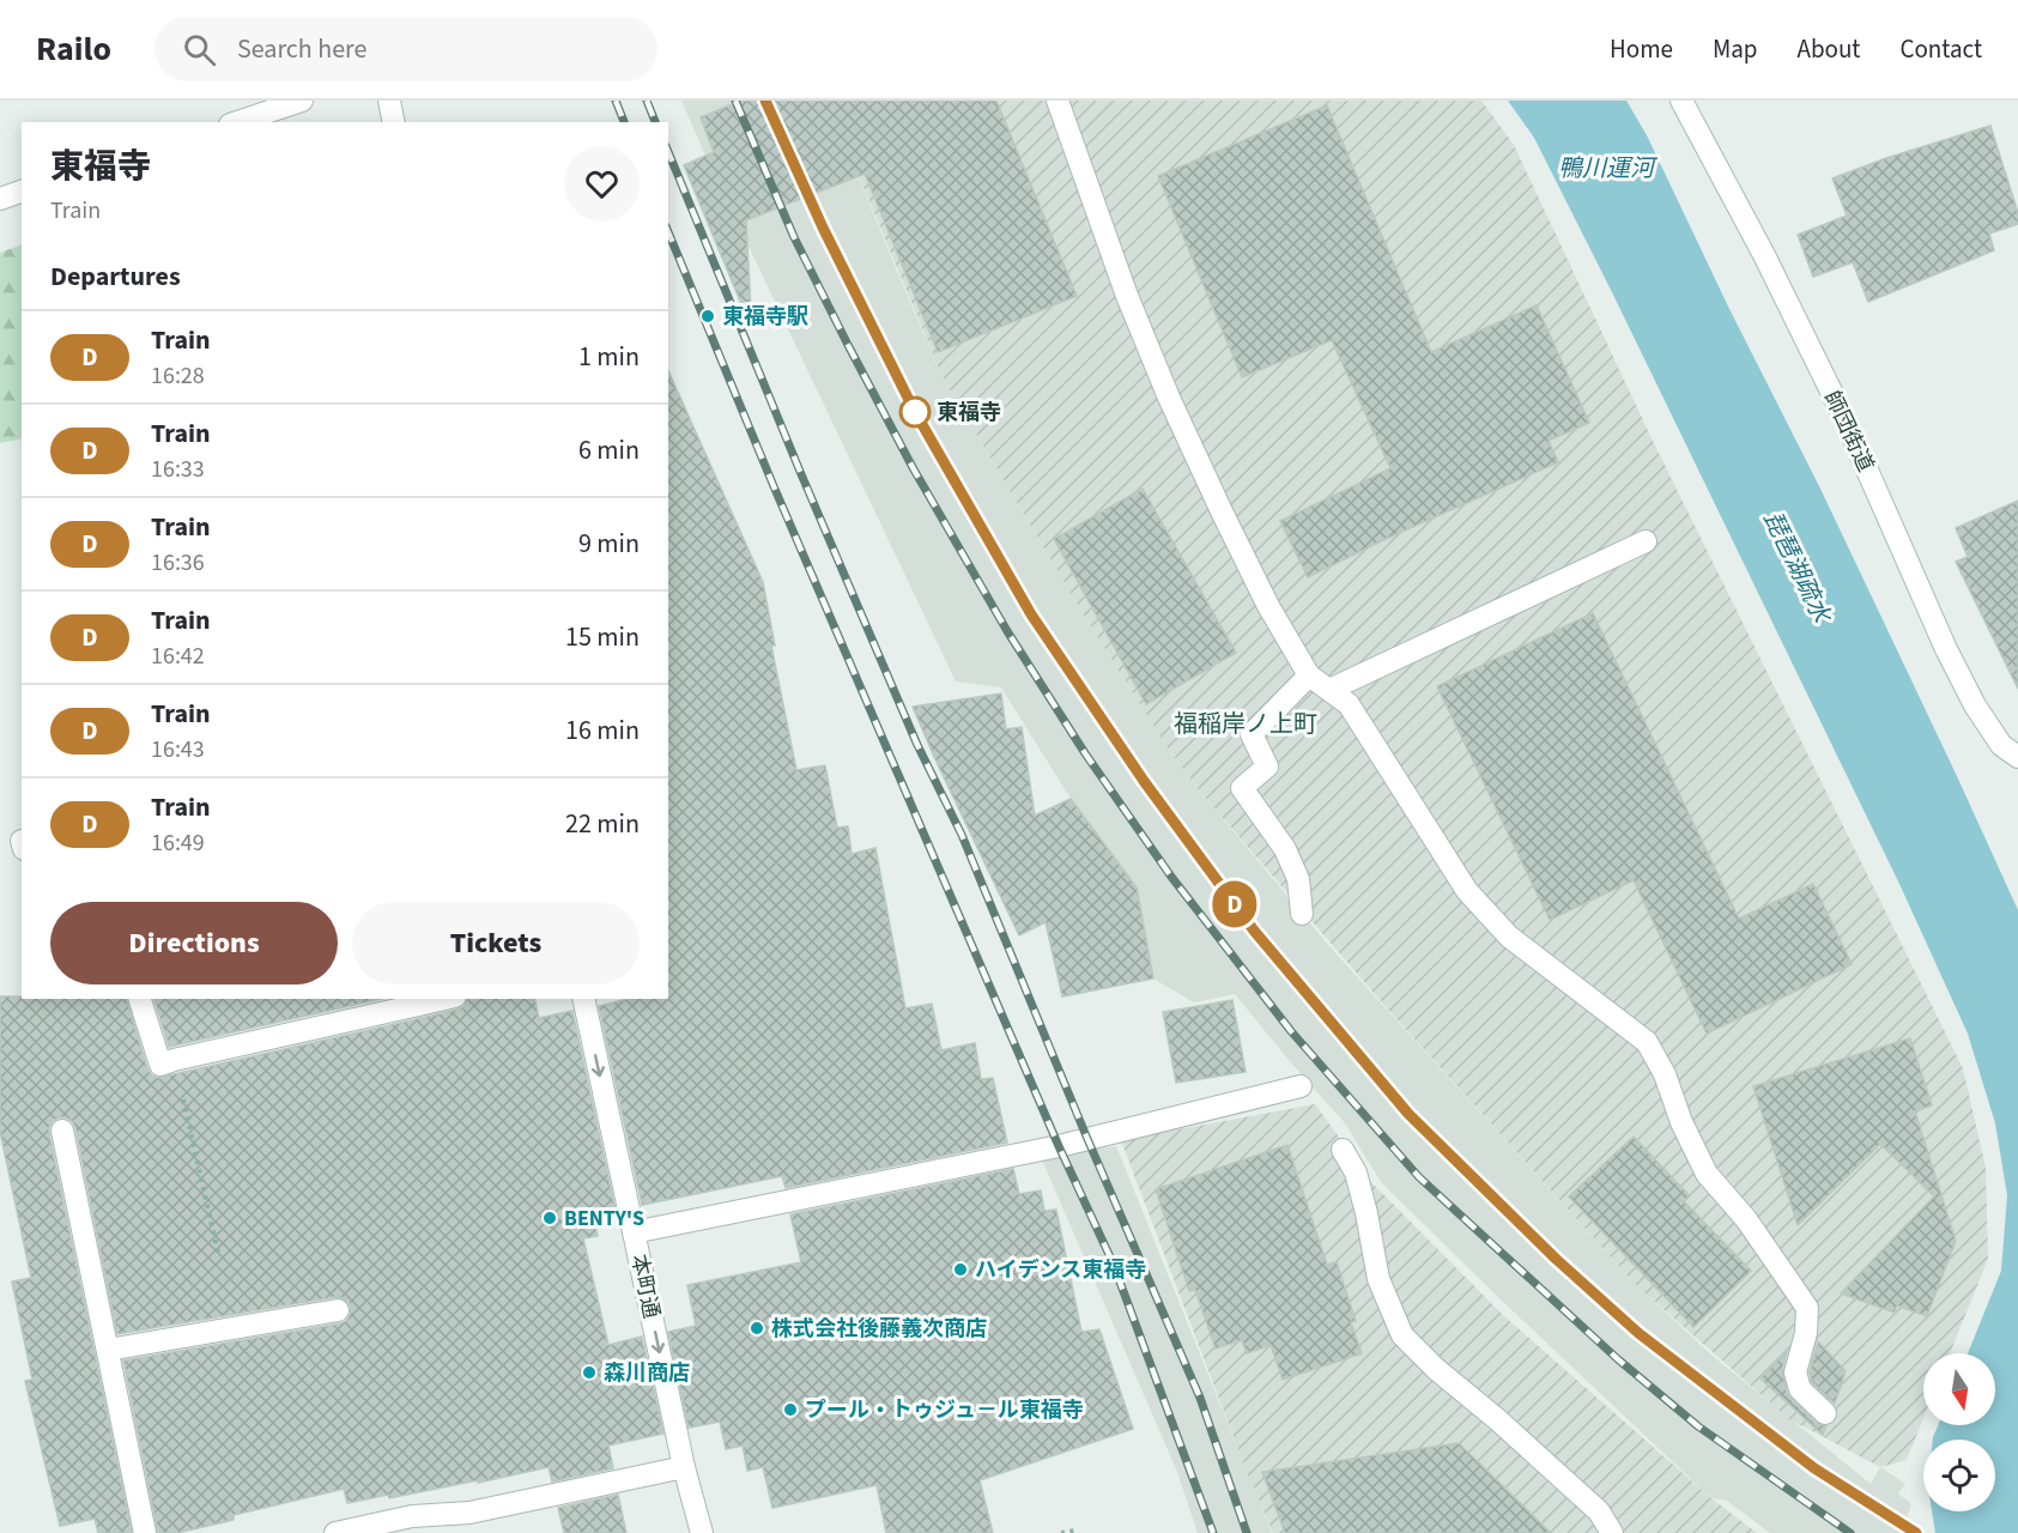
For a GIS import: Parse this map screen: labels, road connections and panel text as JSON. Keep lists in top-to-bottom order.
{
  "streets": {
    "street": ["師団街道", "本町通"]
  },
  "one_way": ["本町通"],
  "districts": ["福稲岸ノ上町"],
  "water": ["鴨川運河", "琵琶湖疏水"],
  "places": [
    "東福寺駅",
    "東福寺",
    "BENTY'S",
    "ハイデンス東福寺",
    "株式会社後藤義次商店",
    "森川商店",
    "プール・トゥジュ－ル東福寺"
  ],
  "north": "bottom",
  "page": {
    "header": "Railo",
    "search": "Search here",
    "nav": [
      "Home",
      "Map",
      "About",
      "Contact"
    ],
    "on_map": "D",
    "heading": [
      ["東福寺", "Train"],
      "Departures"
    ],
    "list": [
      {
        "mark": "D",
        "name": "Train",
        "note": "16:28",
        "value": "1 min"
      },
      {
        "mark": "D",
        "name": "Train",
        "note": "16:33",
        "value": "6 min"
      },
      {
        "mark": "D",
        "name": "Train",
        "note": "16:36",
        "value": "9 min"
      },
      {
        "mark": "D",
        "name": "Train",
        "note": "16:42",
        "value": "15 min"
      },
      {
        "mark": "D",
        "name": "Train",
        "note": "16:43",
        "value": "16 min"
      },
      {
        "mark": "D",
        "name": "Train",
        "note": "16:49",
        "value": "22 min"
      }
    ],
    "buttons": ["Directions", "Tickets"]
  }
}
